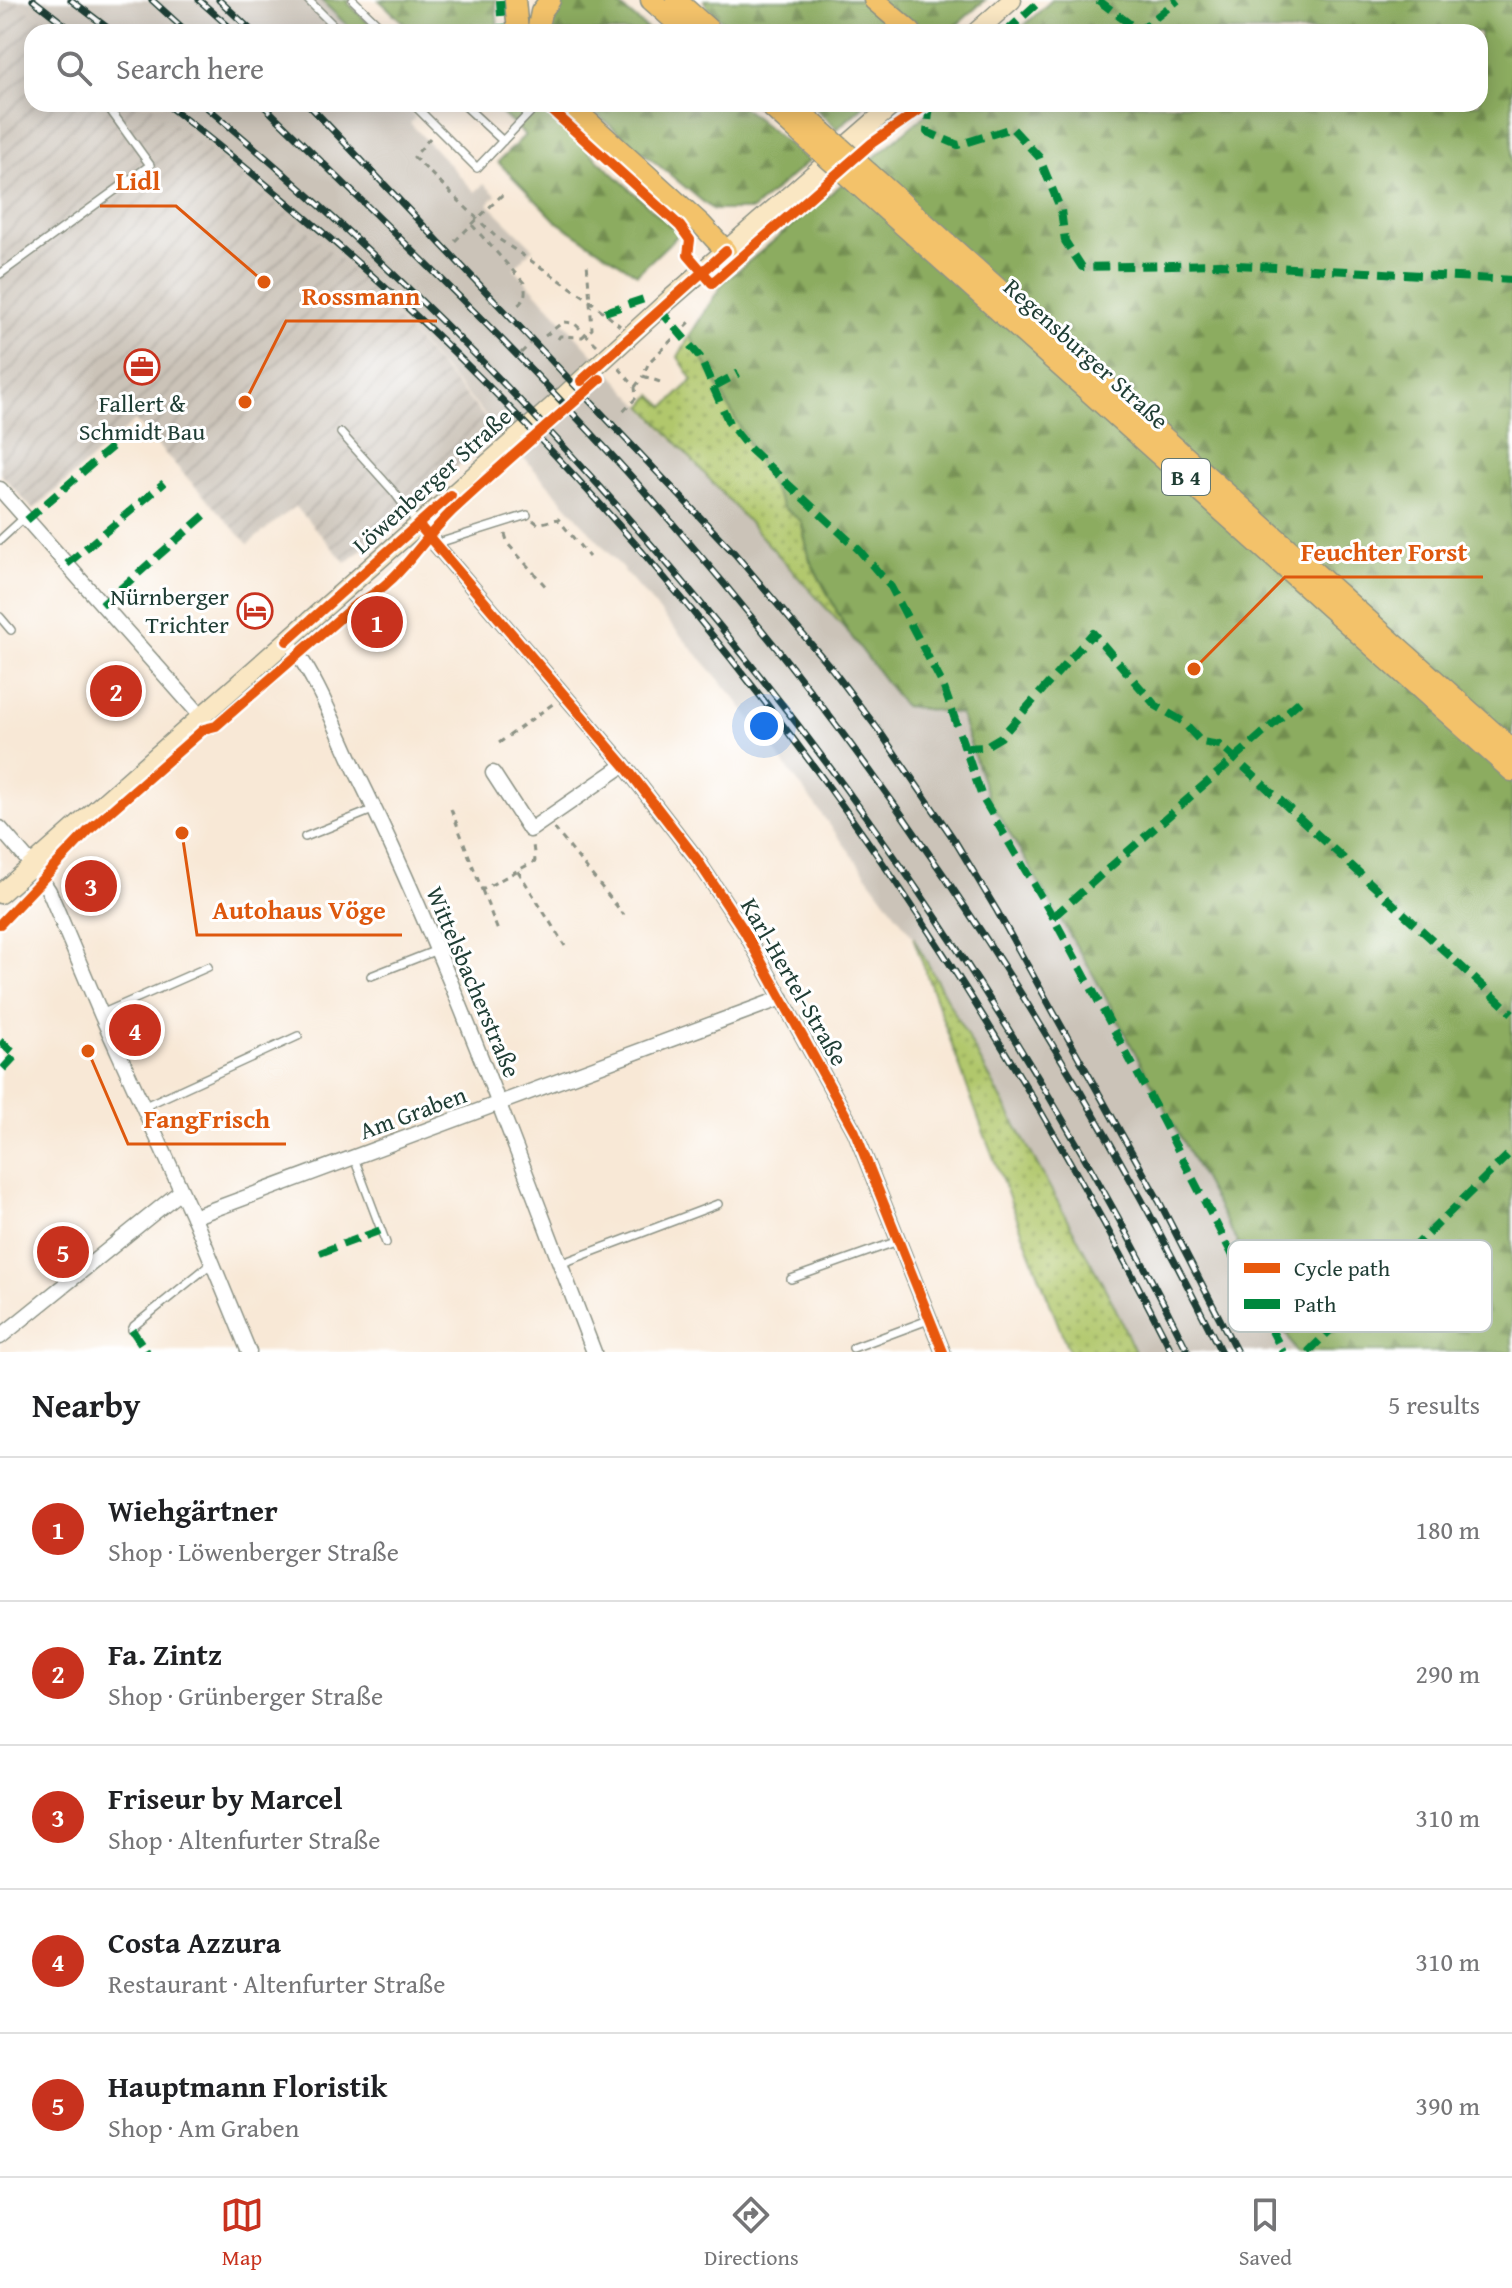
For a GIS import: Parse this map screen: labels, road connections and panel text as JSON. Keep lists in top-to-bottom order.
{
  "streets": {
    "main road": ["Regensburger Straße", "B 4"],
    "street": [
      "Löwenberger Straße",
      "Wittelsbacherstraße",
      "Karl-Hertel-Straße",
      "Am Graben"
    ]
  },
  "crossings": [
    ["Löwenberger Straße", "Wittelsbacherstraße"],
    ["Löwenberger Straße", "Karl-Hertel-Straße"],
    ["Wittelsbacherstraße", "Am Graben"],
    ["Karl-Hertel-Straße", "Am Graben"]
  ],
  "places": {
    "other": [
      "Lidl",
      "Rossmann",
      "Feuchter Forst",
      "Autohaus Vöge",
      "FangFrisch"
    ],
    "office": ["Fallert & Schmidt Bau"],
    "hotel": ["Nürnberger Trichter"]
  },
  "legend": ["Cycle path", "Path"],
  "page": {
    "search": "Search here",
    "pins": [
      "1",
      "2",
      "3",
      "4",
      "5"
    ],
    "heading": ["Nearby", "5 results"],
    "list": [
      {
        "mark": "1",
        "name": "Wiehgärtner",
        "note": "Shop · Löwenberger Straße",
        "value": "180 m"
      },
      {
        "mark": "2",
        "name": "Fa. Zintz",
        "note": "Shop · Grünberger Straße",
        "value": "290 m"
      },
      {
        "mark": "3",
        "name": "Friseur by Marcel",
        "note": "Shop · Altenfurter Straße",
        "value": "310 m"
      },
      {
        "mark": "4",
        "name": "Costa Azzura",
        "note": "Restaurant · Altenfurter Straße",
        "value": "310 m"
      },
      {
        "mark": "5",
        "name": "Hauptmann Floristik",
        "note": "Shop · Am Graben",
        "value": "390 m"
      }
    ],
    "nav": ["Map", "Directions", "Saved"]
  }
}
